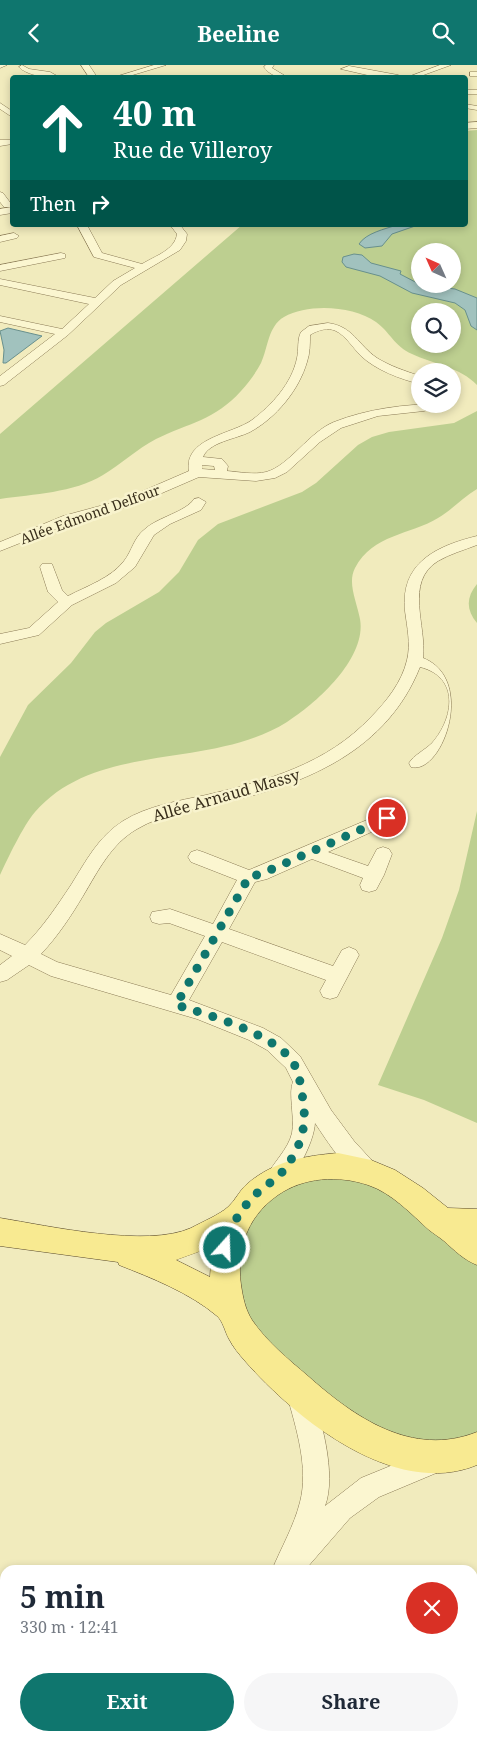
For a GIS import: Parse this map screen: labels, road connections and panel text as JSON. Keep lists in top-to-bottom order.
{
  "streets": {
    "street": ["Allée Edmond Delfour", "Allée Arnaud Massy"]
  },
  "north": "top left",
  "page": {
    "header": "Beeline",
    "turn": ["40 m", "Rue de Villeroy"],
    "then": "Then",
    "heading": ["5 min", "330 m · 12:41"],
    "buttons": ["Exit", "Share"]
  }
}
